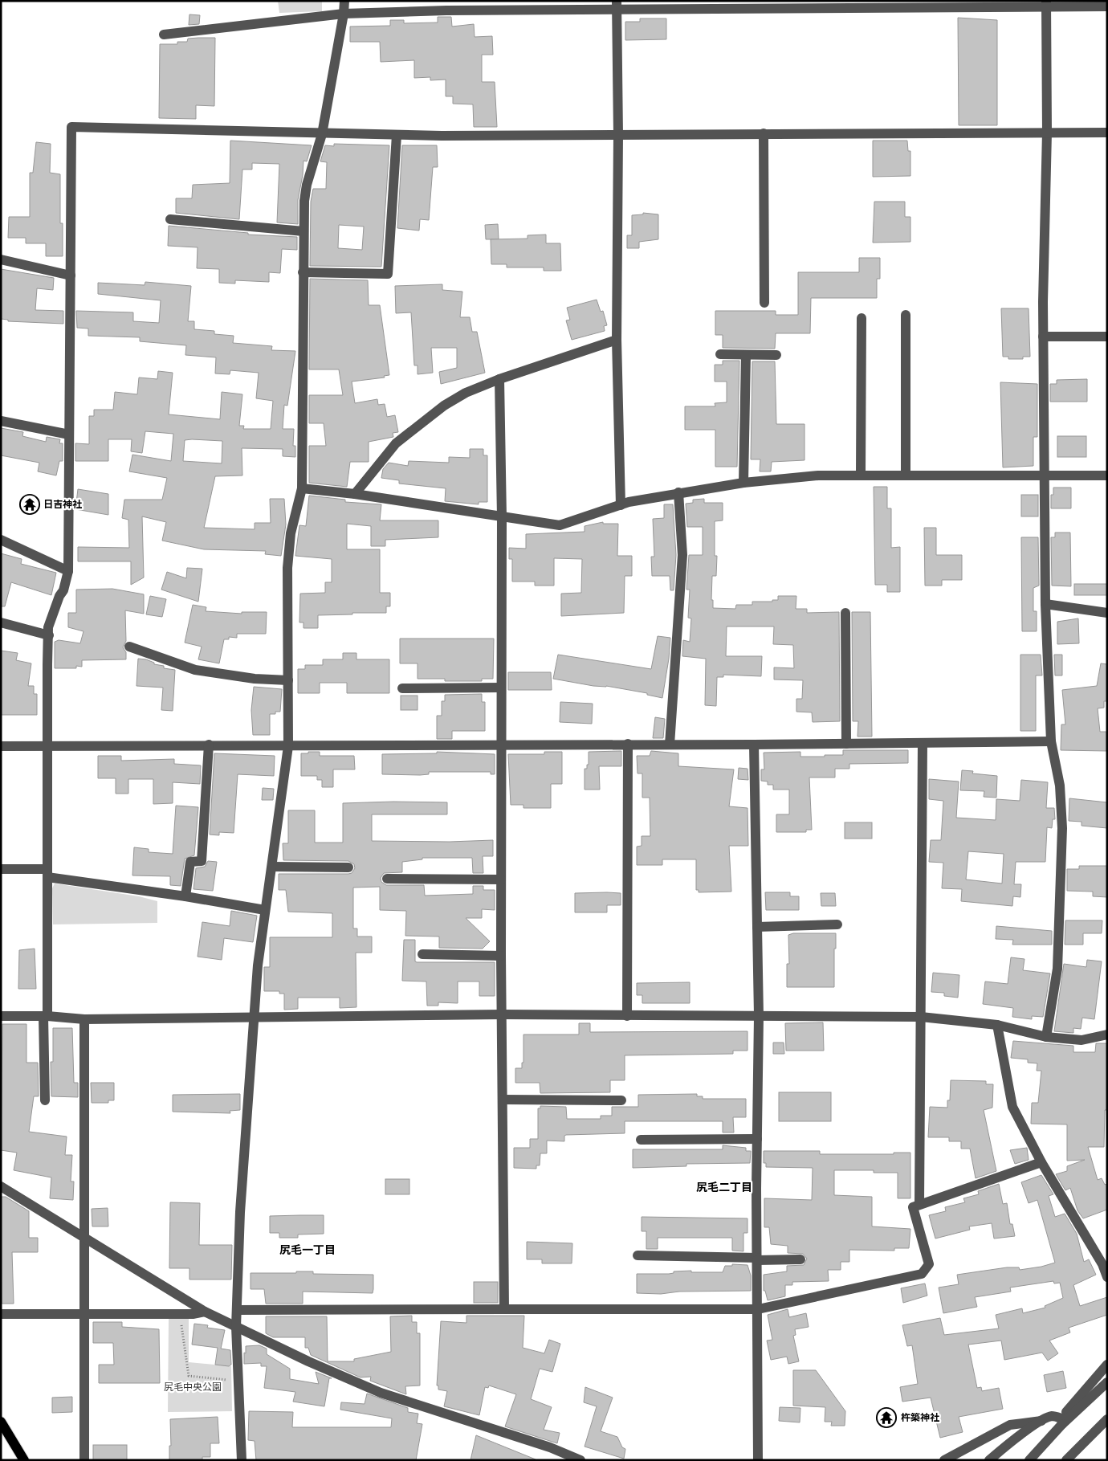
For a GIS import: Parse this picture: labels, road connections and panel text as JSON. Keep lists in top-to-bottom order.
{
  "districts": ["尻毛二丁目", "尻毛一丁目"],
  "parks": ["尻毛中央公園"],
  "places": {
    "temple": ["日吉神社", "杵築神社"]
  }
}
